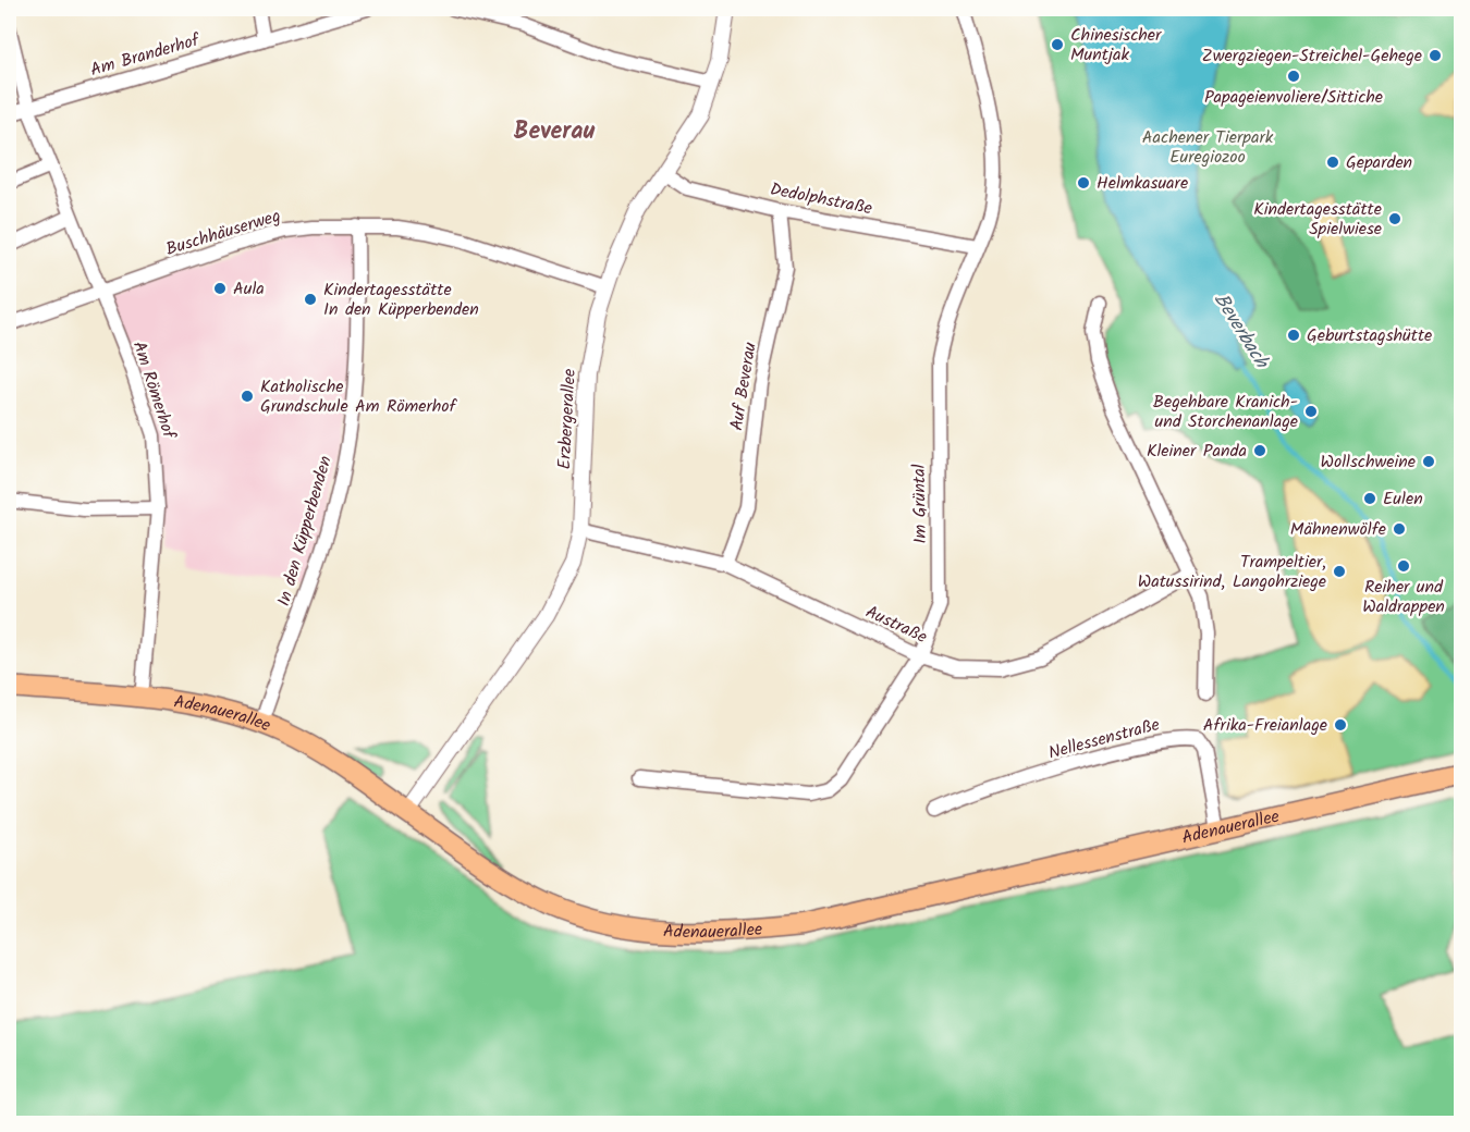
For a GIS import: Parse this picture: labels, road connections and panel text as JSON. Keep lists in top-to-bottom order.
{
  "streets": {
    "main road": ["Adenauerallee"],
    "street": [
      "Am Branderhof",
      "Dedolphstraße",
      "Buschhäuserweg",
      "Auf Beverau",
      "Am Römerhof",
      "Erzbergerallee",
      "Im Grüntal",
      "In den Küpperbenden",
      "Austraße",
      "Nellessenstraße"
    ]
  },
  "crossings": [
    ["Am Branderhof", "Am Römerhof"],
    ["Dedolphstraße", "Auf Beverau"],
    ["Dedolphstraße", "Erzbergerallee"],
    ["Dedolphstraße", "Im Grüntal"],
    ["Buschhäuserweg", "Am Römerhof"],
    ["Buschhäuserweg", "Erzbergerallee"],
    ["Buschhäuserweg", "In den Küpperbenden"],
    ["Auf Beverau", "Austraße"],
    ["Am Römerhof", "Adenauerallee"],
    ["Erzbergerallee", "Austraße"],
    ["Erzbergerallee", "Adenauerallee"],
    ["Im Grüntal", "Austraße"],
    ["In den Küpperbenden", "Adenauerallee"],
    ["Adenauerallee", "Nellessenstraße"]
  ],
  "districts": ["Beverau"],
  "water": ["Beverbach"],
  "parks": ["Aachener Tierpark Euregiozoo"],
  "places": [
    "Chinesischer Muntjak",
    "Zwergziegen-Streichel-Gehege",
    "Papageienvoliere/Sittiche",
    "Geparden",
    "Helmkasuare",
    "Kindertagesstätte Spielwiese",
    "Aula",
    "Kindertagesstätte In den Küpperbenden",
    "Geburtstagshütte",
    "Katholische Grundschule Am Römerhof",
    "Begehbare Kranich- und Storchenanlage",
    "Kleiner Panda",
    "Wollschweine",
    "Eulen",
    "Mähnenwölfe",
    "Reiher und Waldrappen",
    "Trampeltier, Watussirind, Langohrziege",
    "Afrika-Freianlage"
  ]
}
